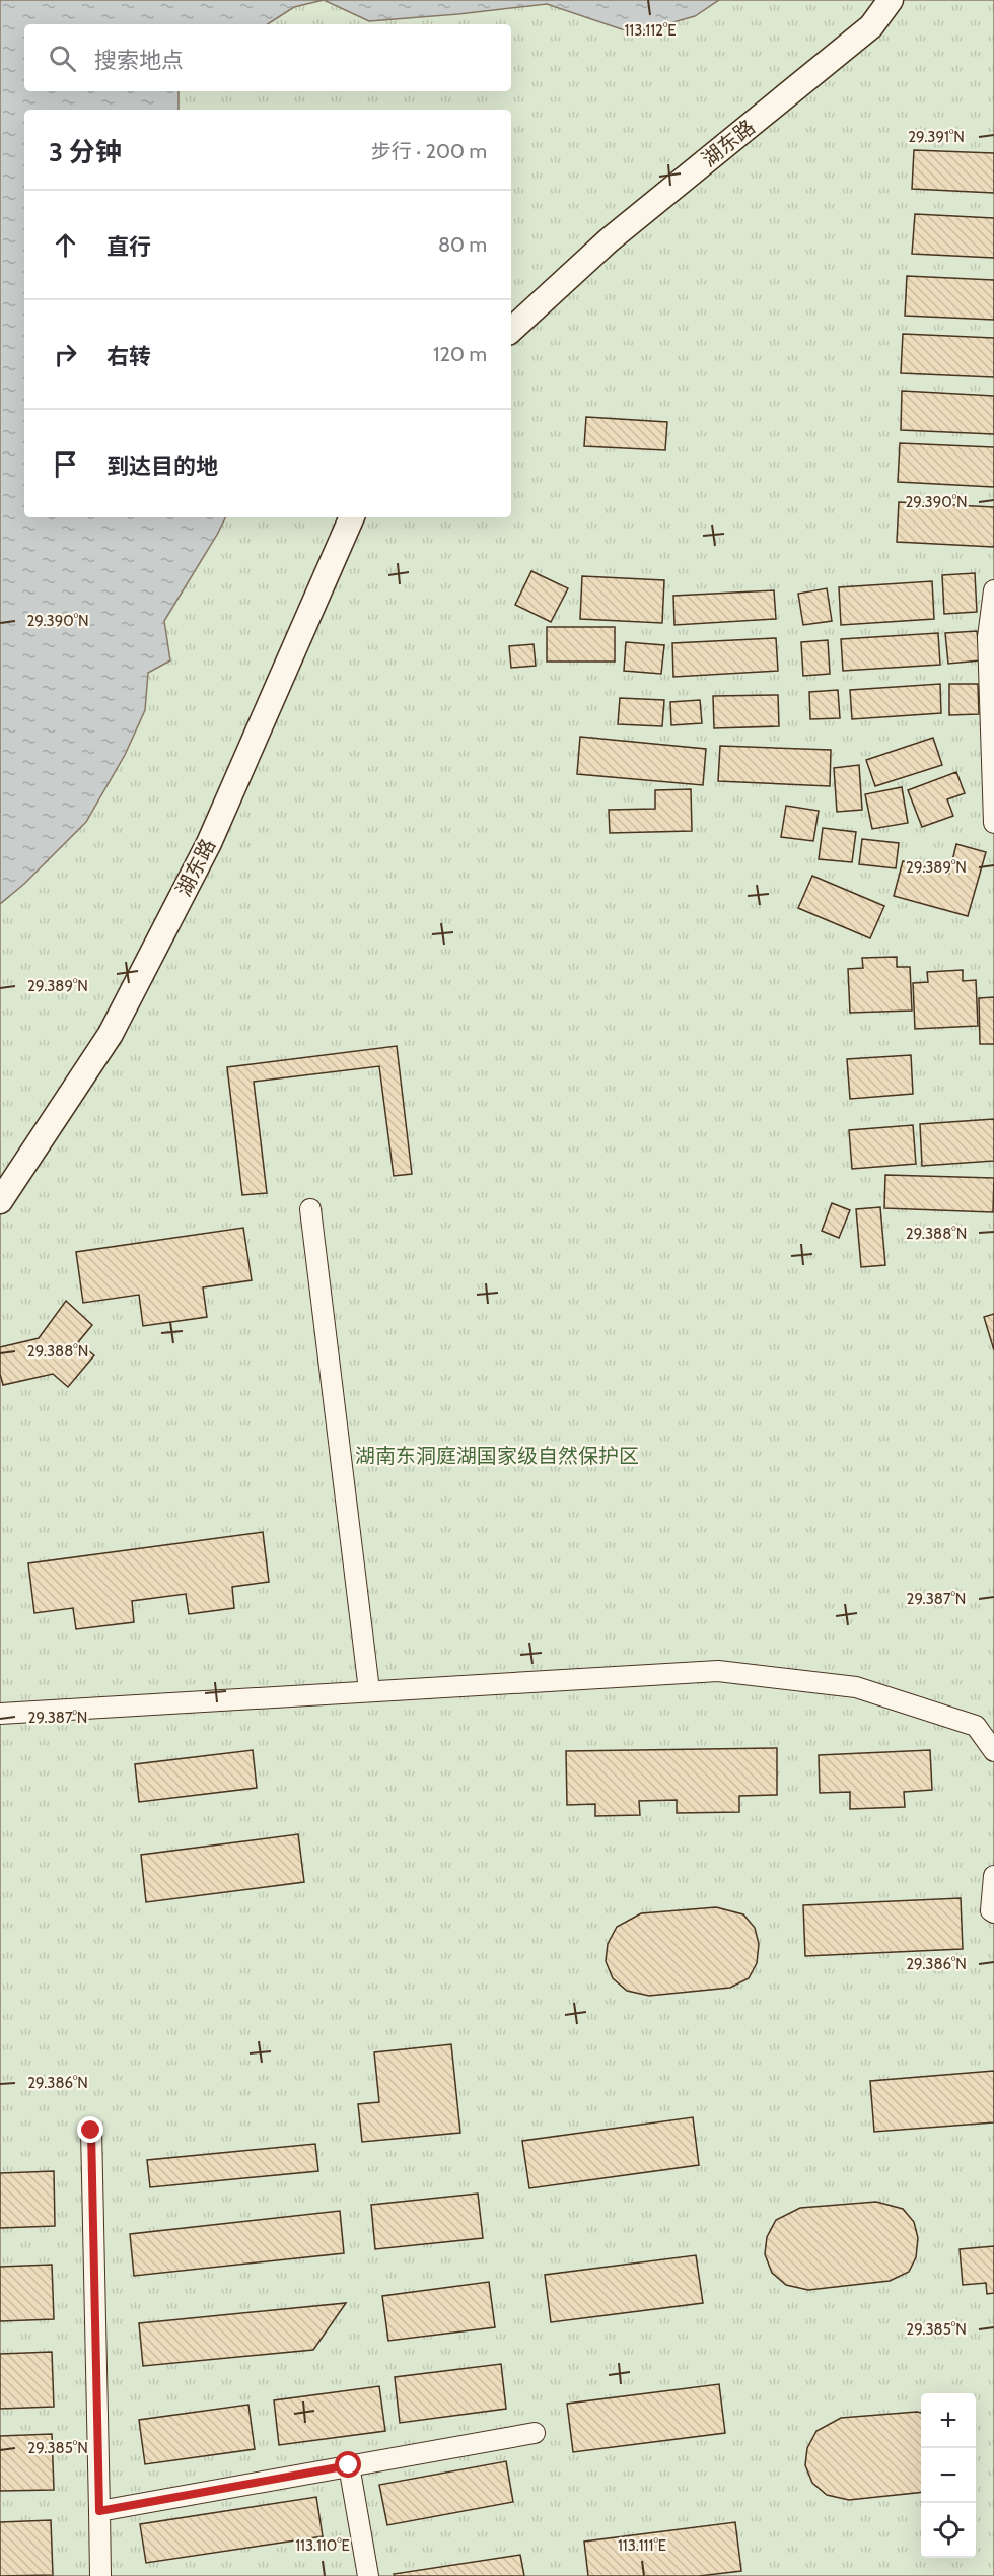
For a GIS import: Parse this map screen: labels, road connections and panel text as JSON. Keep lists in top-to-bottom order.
{
  "streets": {
    "street": ["湖东路"]
  },
  "parks": ["湖南东洞庭湖国家级自然保护区"],
  "page": {
    "search": "搜索地点",
    "heading": ["3 分钟", "步行 · 200 m"],
    "list": [
      ["直行", "80 m"],
      ["右转", "120 m"],
      "到达目的地"
    ],
    "map_buttons": ["+", "−"]
  },
  "coordinates": [
    "113.112°E",
    "29.391°N",
    "29.390°N",
    "29.389°N",
    "29.388°N",
    "29.387°N",
    "29.386°N",
    "29.385°N",
    "113.110°E",
    "113.111°E"
  ]
}
